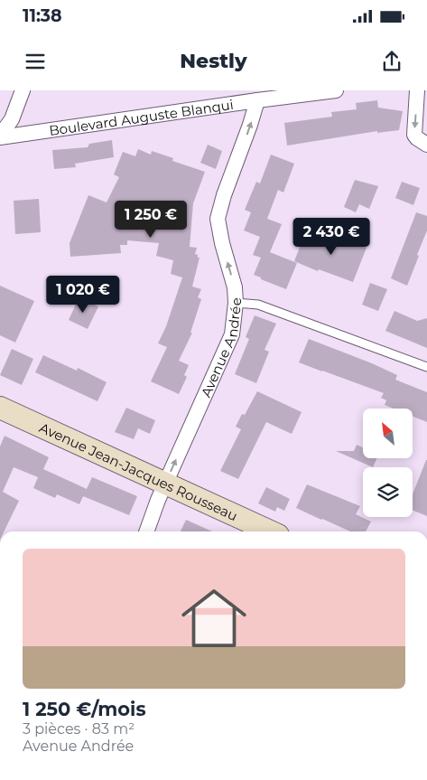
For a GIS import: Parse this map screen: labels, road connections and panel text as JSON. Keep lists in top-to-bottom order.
{
  "streets": {
    "street": ["Boulevard Auguste Blanqui", "Avenue Andrée", "Avenue Jean-Jacques Rousseau"]
  },
  "crossings": [
    ["Boulevard Auguste Blanqui", "Avenue Andrée"],
    ["Avenue Andrée", "Avenue Jean-Jacques Rousseau"]
  ],
  "one_way": ["Avenue Andrée"],
  "north": "top left",
  "page": {
    "status": "11:38",
    "header": "Nestly",
    "price": ["1 250 €", "2 430 €", "1 020 €"],
    "list": [
      {
        "name": "1 250 €/mois",
        "note": "3 pièces · 83 m² · Avenue Andrée"
      }
    ]
  }
}
